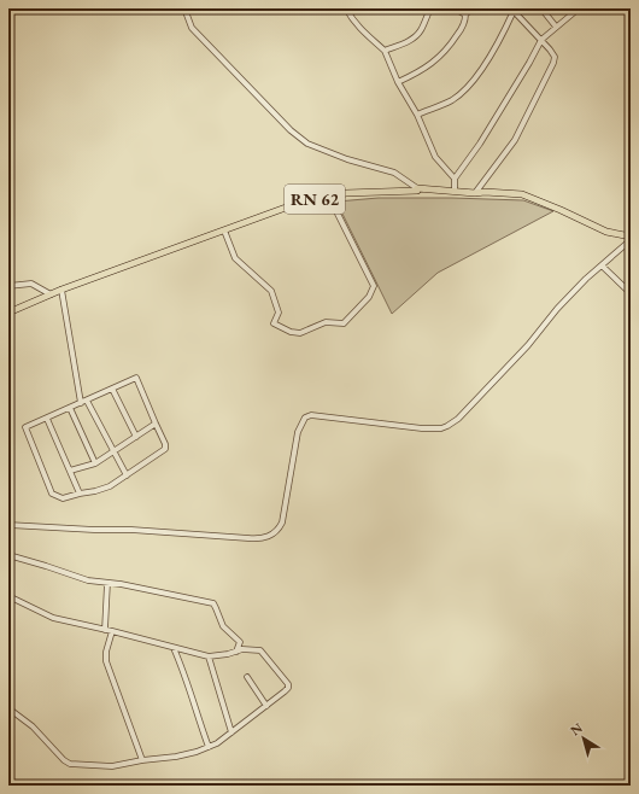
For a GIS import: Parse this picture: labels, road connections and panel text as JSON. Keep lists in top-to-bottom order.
{
  "streets": {
    "main road": ["RN 62"]
  },
  "north": "top left"
}
